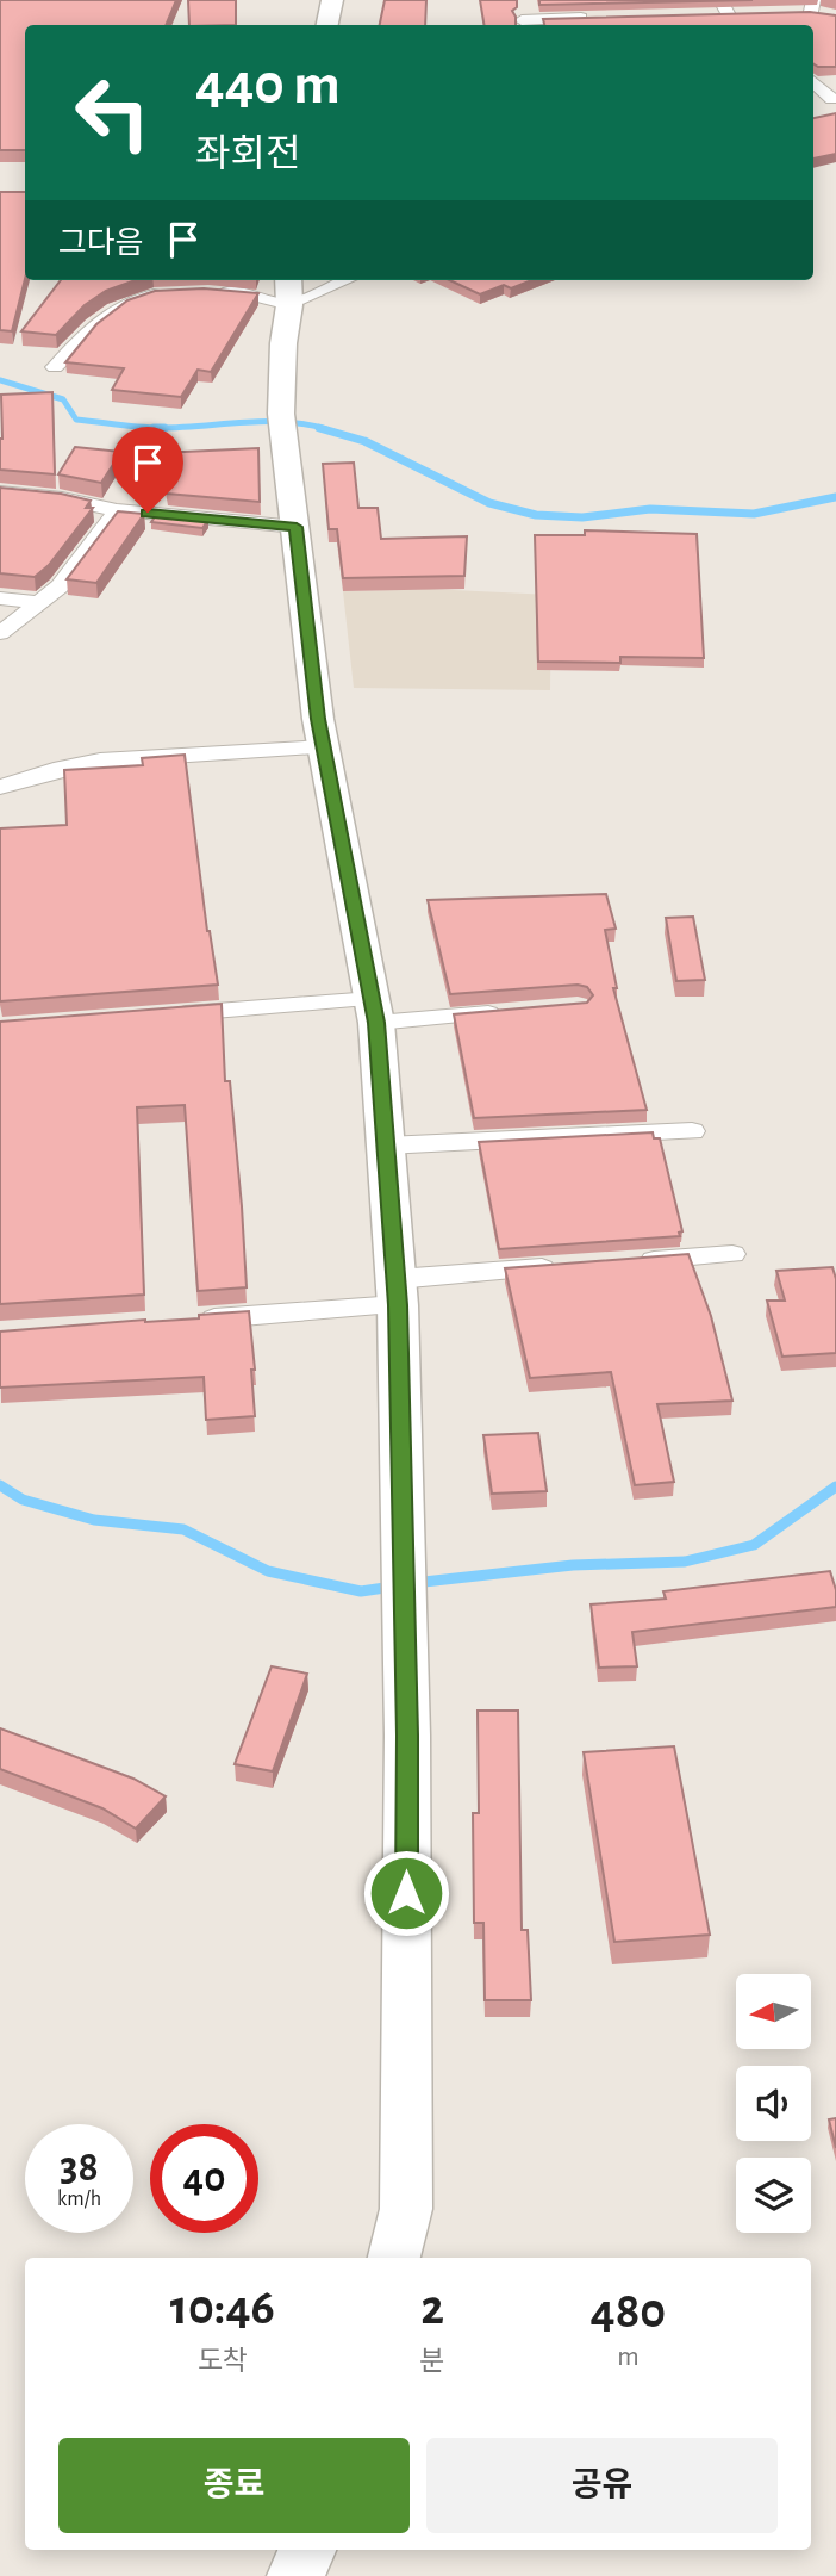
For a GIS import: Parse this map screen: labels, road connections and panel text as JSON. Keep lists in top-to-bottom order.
{
  "north": "left",
  "page": {
    "turn": ["440 m", "좌회전"],
    "then": "그다음",
    "speed": "38 km/h",
    "limit": "40",
    "eta": [
      "10:46",
      "도착",
      "2",
      "분",
      "480",
      "m"
    ],
    "buttons": ["종료", "공유"]
  }
}
